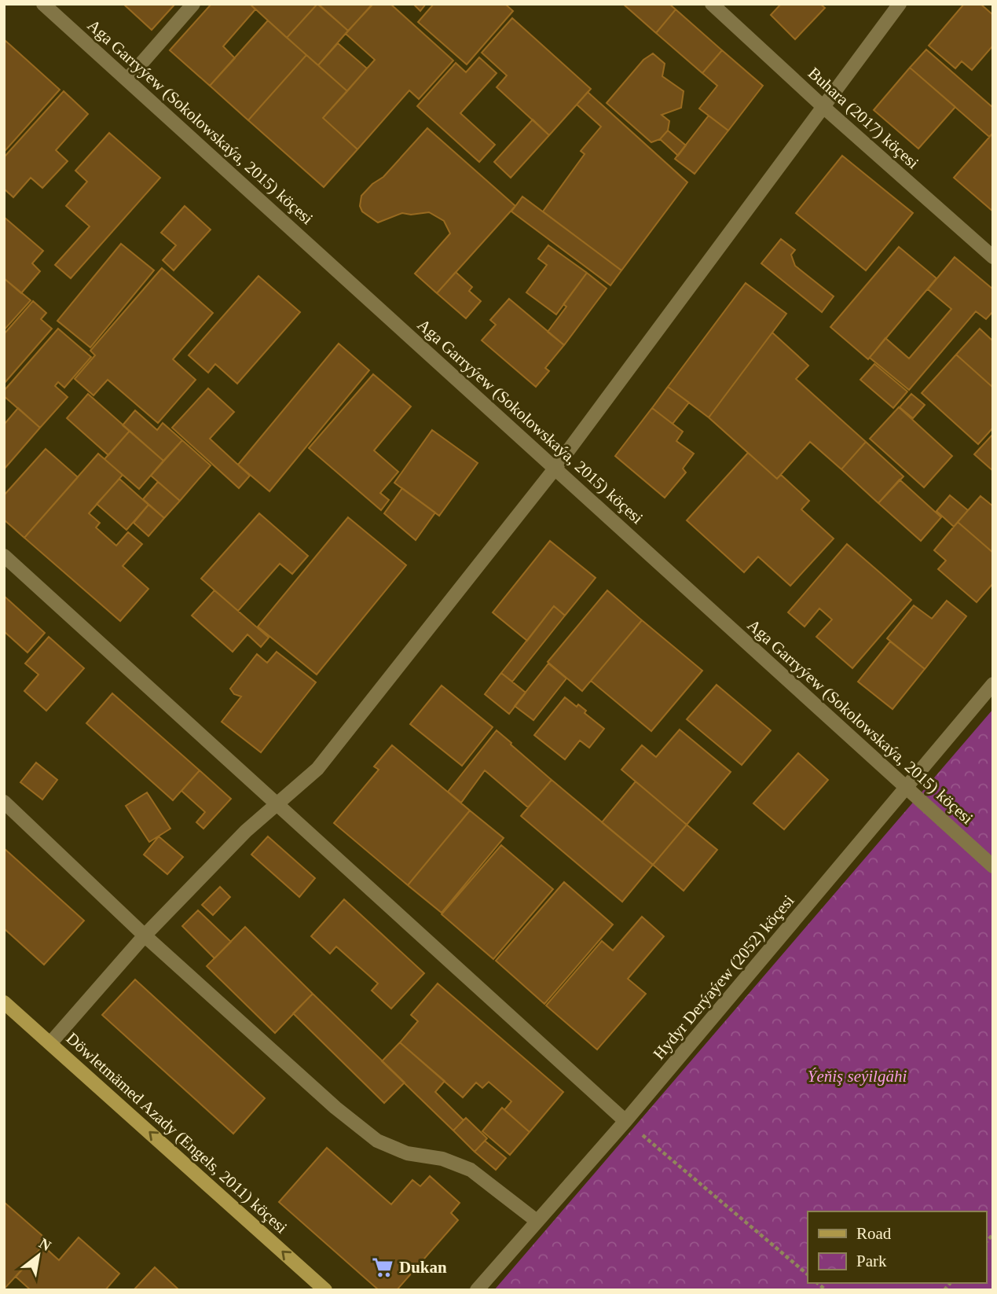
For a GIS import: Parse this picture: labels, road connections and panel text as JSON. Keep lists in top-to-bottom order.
{
  "streets": {
    "street": [
      "Buhara (2017) köçesi",
      "Aga Garryýew (Sokolowskaýa, 2015) köçesi",
      "Hydyr Derýaýew (2052) köçesi",
      "Döwletmämed Azady (Engels, 2011) köçesi"
    ]
  },
  "crossings": [
    ["Aga Garryýew (Sokolowskaýa, 2015) köçesi", "Hydyr Derýaýew (2052) köçesi"]
  ],
  "one_way": ["Döwletmämed Azady (Engels, 2011) köçesi"],
  "parks": ["Ýeňiş seýilgähi"],
  "places": {
    "supermarket": ["Dukan"]
  },
  "legend": ["Road", "Park"],
  "north": "top right"
}
